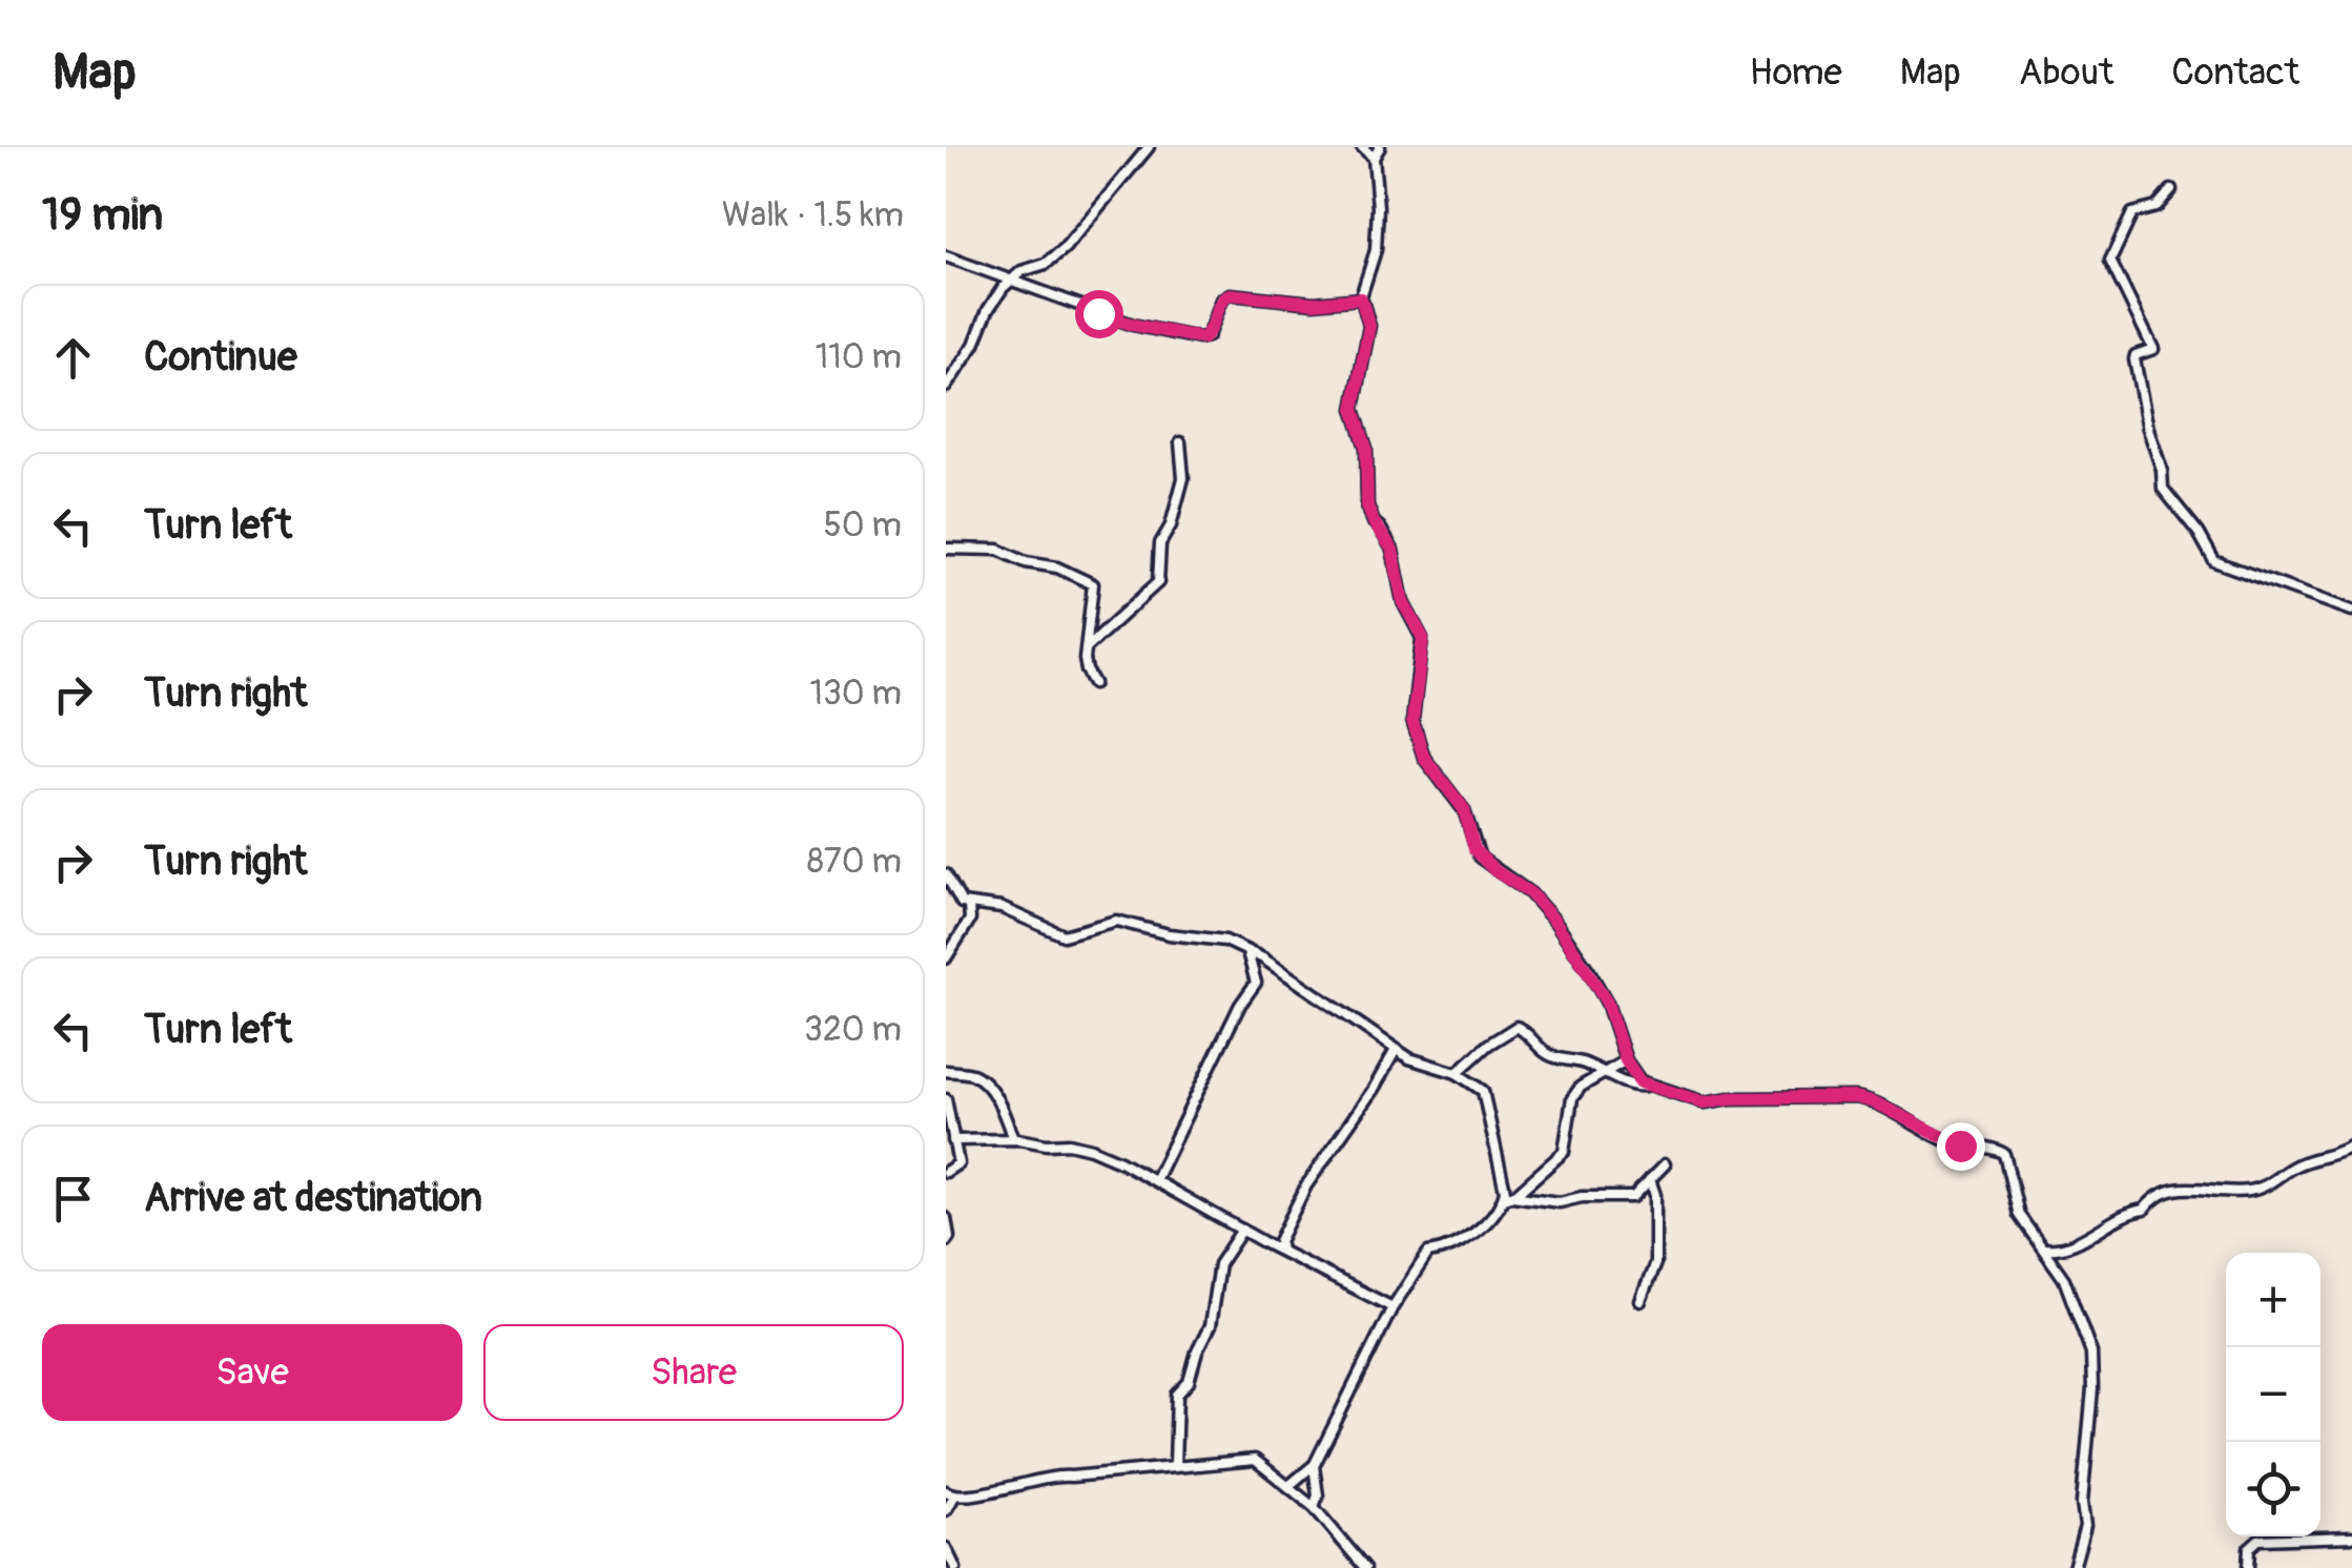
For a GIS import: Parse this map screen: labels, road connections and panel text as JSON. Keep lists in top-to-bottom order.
{
  "page": {
    "header": "Map",
    "nav": [
      "Home",
      "Map",
      "About",
      "Contact"
    ],
    "heading": ["19 min", "Walk · 1.5 km"],
    "list": [
      ["Continue", "110 m"],
      ["Turn left", "50 m"],
      ["Turn right", "130 m"],
      ["Turn right", "870 m"],
      ["Turn left", "320 m"],
      "Arrive at destination"
    ],
    "map_buttons": ["+", "−"],
    "buttons": ["Save", "Share"]
  }
}
